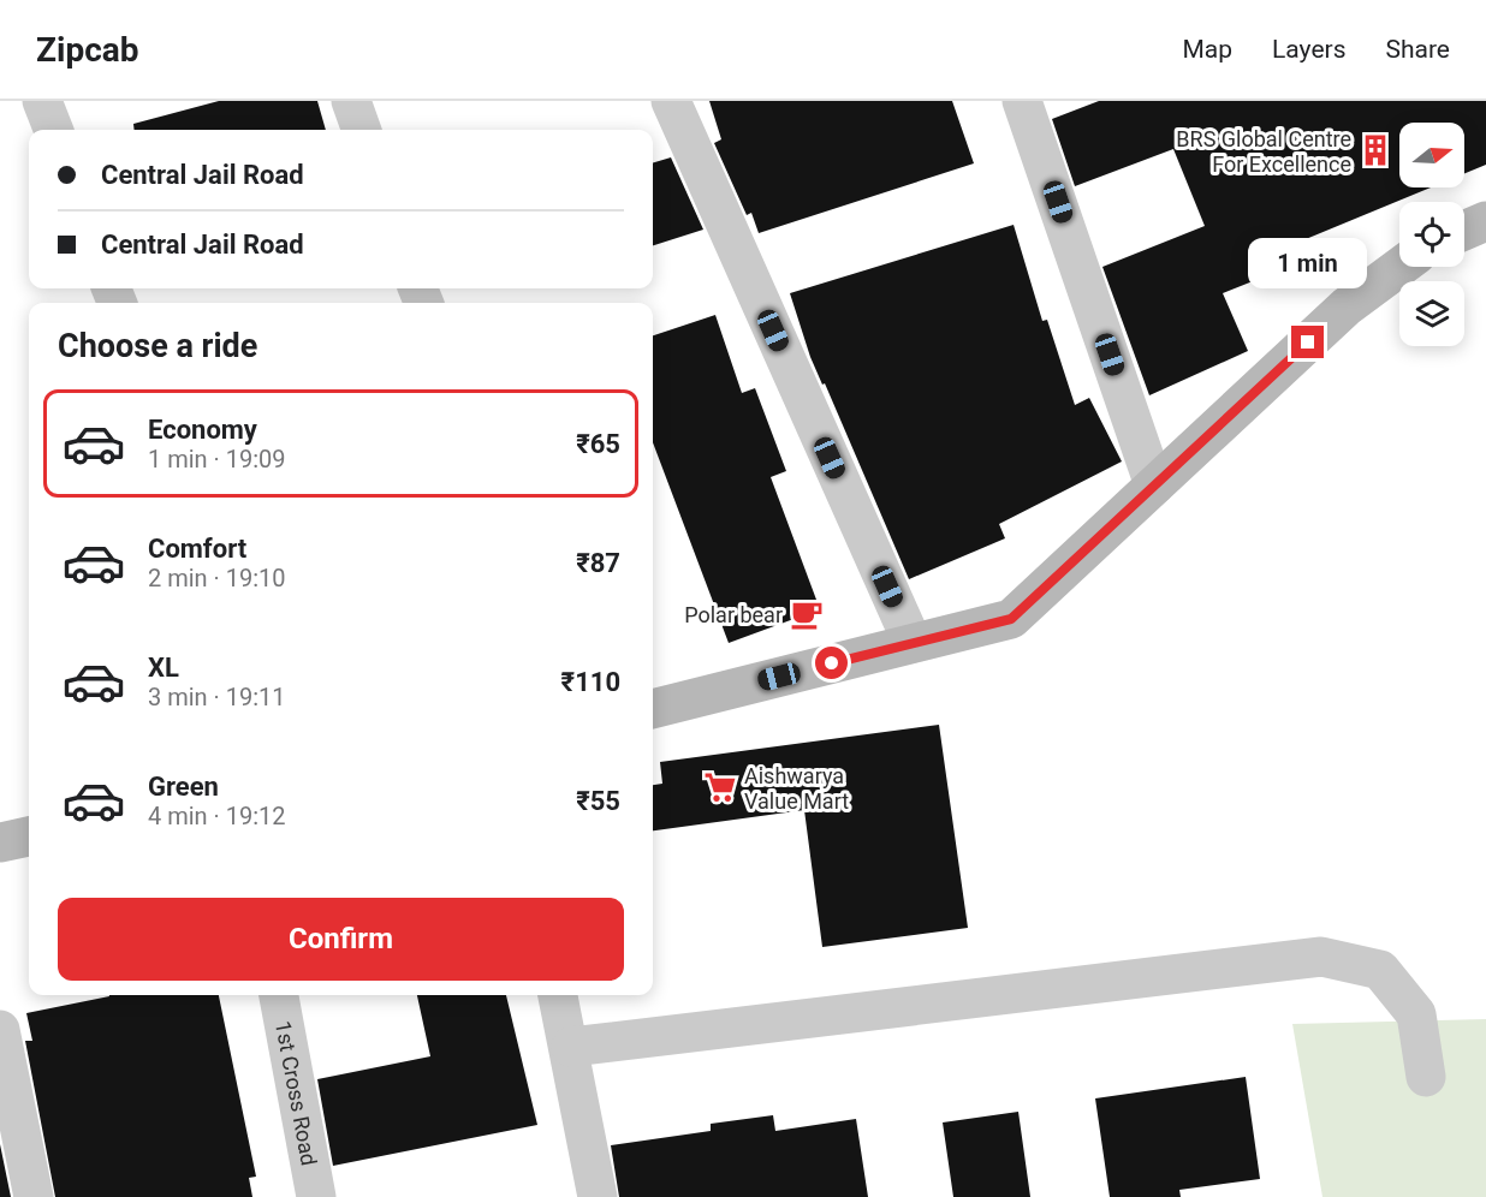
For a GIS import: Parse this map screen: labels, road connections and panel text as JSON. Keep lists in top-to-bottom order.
{
  "streets": {
    "street": ["1st Cross Road"]
  },
  "places": {
    "building": ["BRS Global Centre For Excellence"],
    "cafe": ["Polar bear"],
    "supermarket": ["Aishwarya Value Mart"]
  },
  "north": "right",
  "page": {
    "header": "Zipcab",
    "nav": ["Map", "Layers", "Share"],
    "banner": ["Central Jail Road", "Central Jail Road"],
    "bubble": "1 min",
    "heading": "Choose a ride",
    "list": [
      {
        "name": "Economy",
        "note": "1 min · 19:09",
        "value": "₹65"
      },
      {
        "name": "Comfort",
        "note": "2 min · 19:10",
        "value": "₹87"
      },
      {
        "name": "XL",
        "note": "3 min · 19:11",
        "value": "₹110"
      },
      {
        "name": "Green",
        "note": "4 min · 19:12",
        "value": "₹55"
      }
    ],
    "buttons": "Confirm"
  }
}
